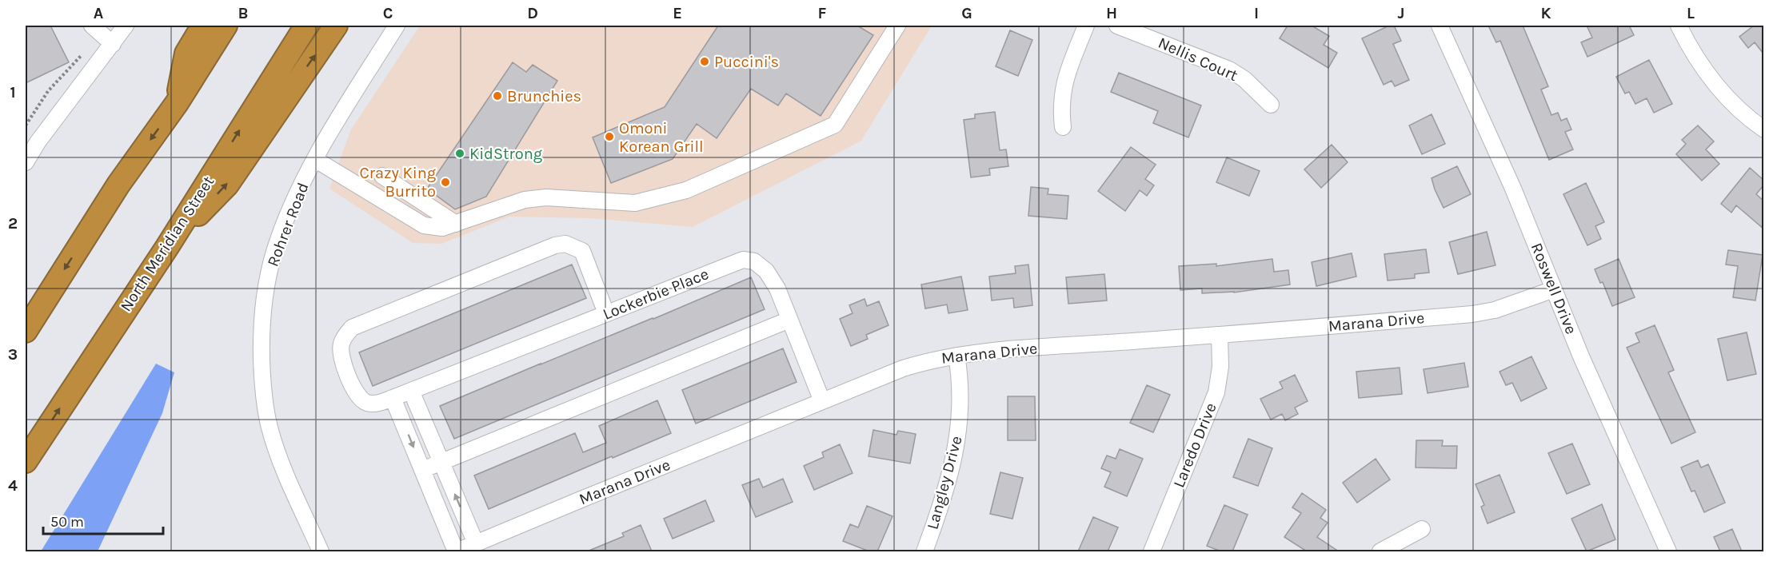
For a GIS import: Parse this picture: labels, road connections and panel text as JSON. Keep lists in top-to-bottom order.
{
  "streets": {
    "highway": ["North Meridian Street"],
    "street": [
      "Nellis Court",
      "Rohrer Road",
      "Roswell Drive",
      "Lockerbie Place",
      "Marana Drive",
      "Laredo Drive",
      "Langley Drive"
    ]
  },
  "crossings": [
    ["Roswell Drive", "Marana Drive"],
    ["Lockerbie Place", "Marana Drive"],
    ["Marana Drive", "Laredo Drive"],
    ["Marana Drive", "Langley Drive"]
  ],
  "places": [
    "Puccini's",
    "Brunchies",
    "Omoni Korean Grill",
    "KidStrong",
    "Crazy King Burrito"
  ],
  "scale_bar": "50 m",
  "grid": {
    "columns": [
      "A",
      "B",
      "C",
      "D",
      "E",
      "F",
      "G",
      "H",
      "I",
      "J",
      "K",
      "L"
    ],
    "rows": [
      "1",
      "2",
      "3",
      "4"
    ]
  }
}
